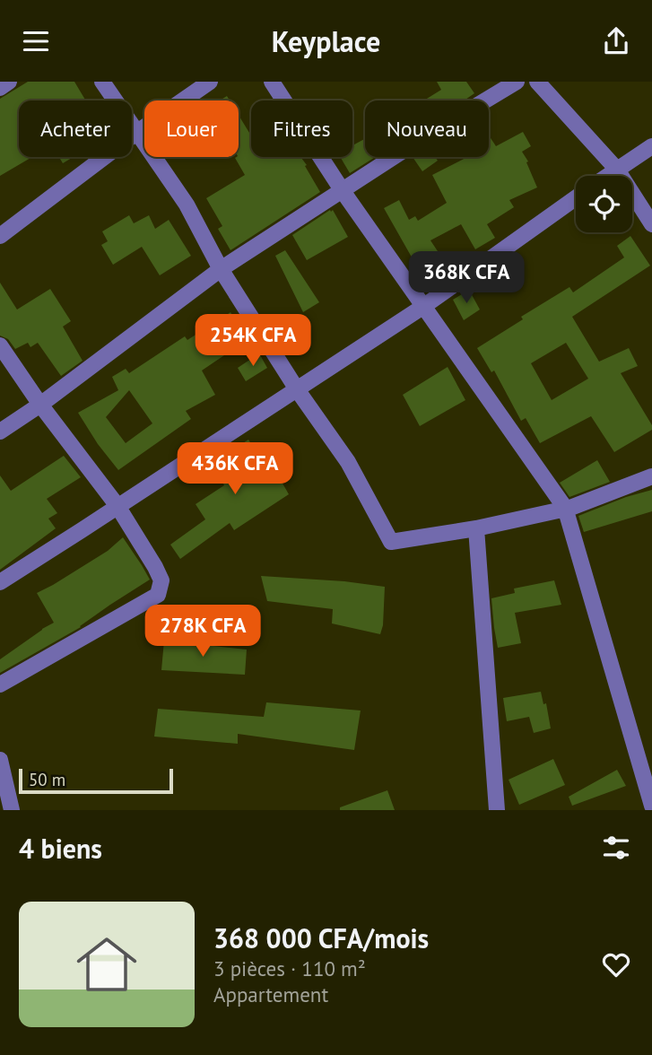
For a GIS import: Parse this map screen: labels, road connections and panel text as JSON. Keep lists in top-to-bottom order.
{
  "scale_bar": "50 m",
  "page": {
    "header": "Keyplace",
    "chip": [
      "Acheter",
      "Louer",
      "Filtres",
      "Nouveau"
    ],
    "price": [
      "368K CFA",
      "254K CFA",
      "436K CFA",
      "278K CFA"
    ],
    "scale": "50 m",
    "heading": "4 biens",
    "list": [
      {
        "name": "368 000 CFA/mois",
        "note": "3 pièces · 110 m² · Appartement"
      }
    ]
  }
}
